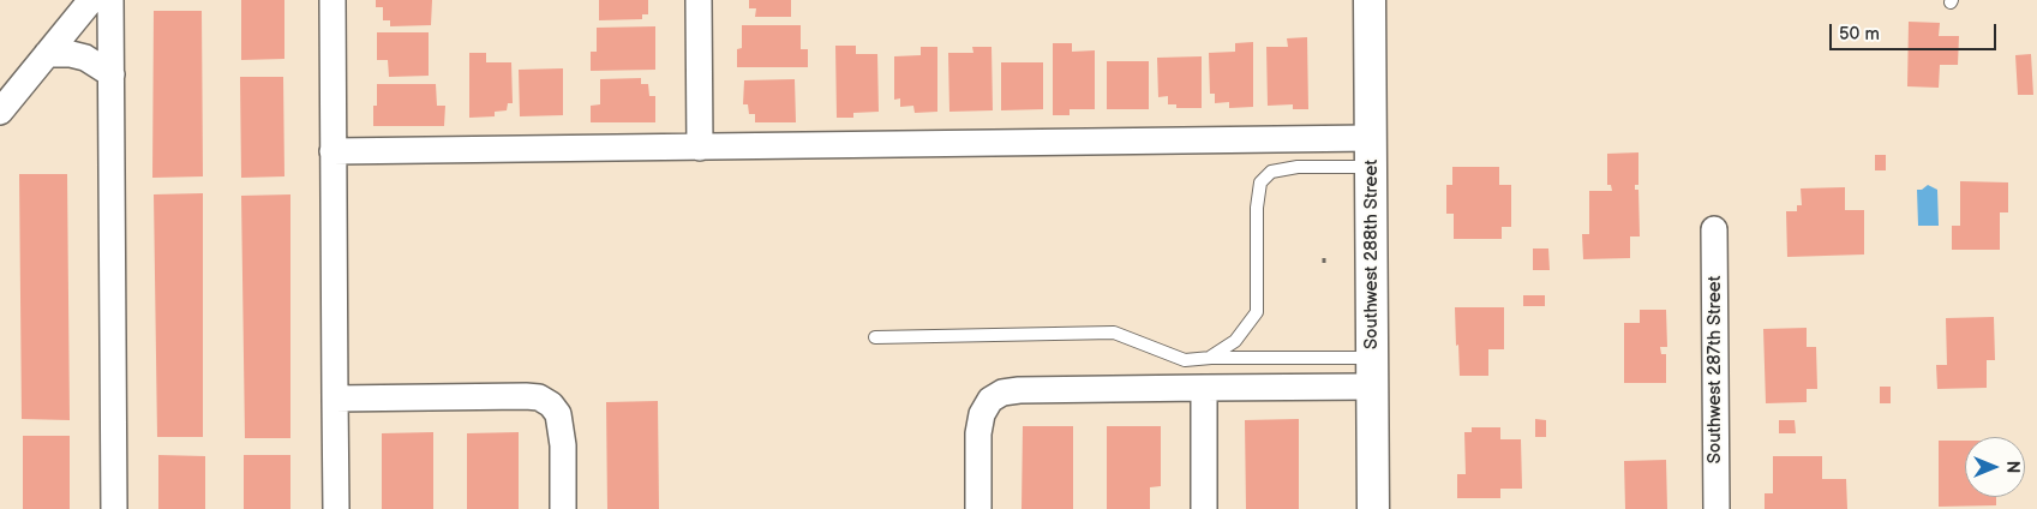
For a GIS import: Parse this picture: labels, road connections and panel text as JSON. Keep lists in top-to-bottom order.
{
  "streets": {
    "street": ["Southwest 288th Street", "Southwest 287th Street"]
  },
  "scale_bar": "50 m",
  "north": "right"
}
